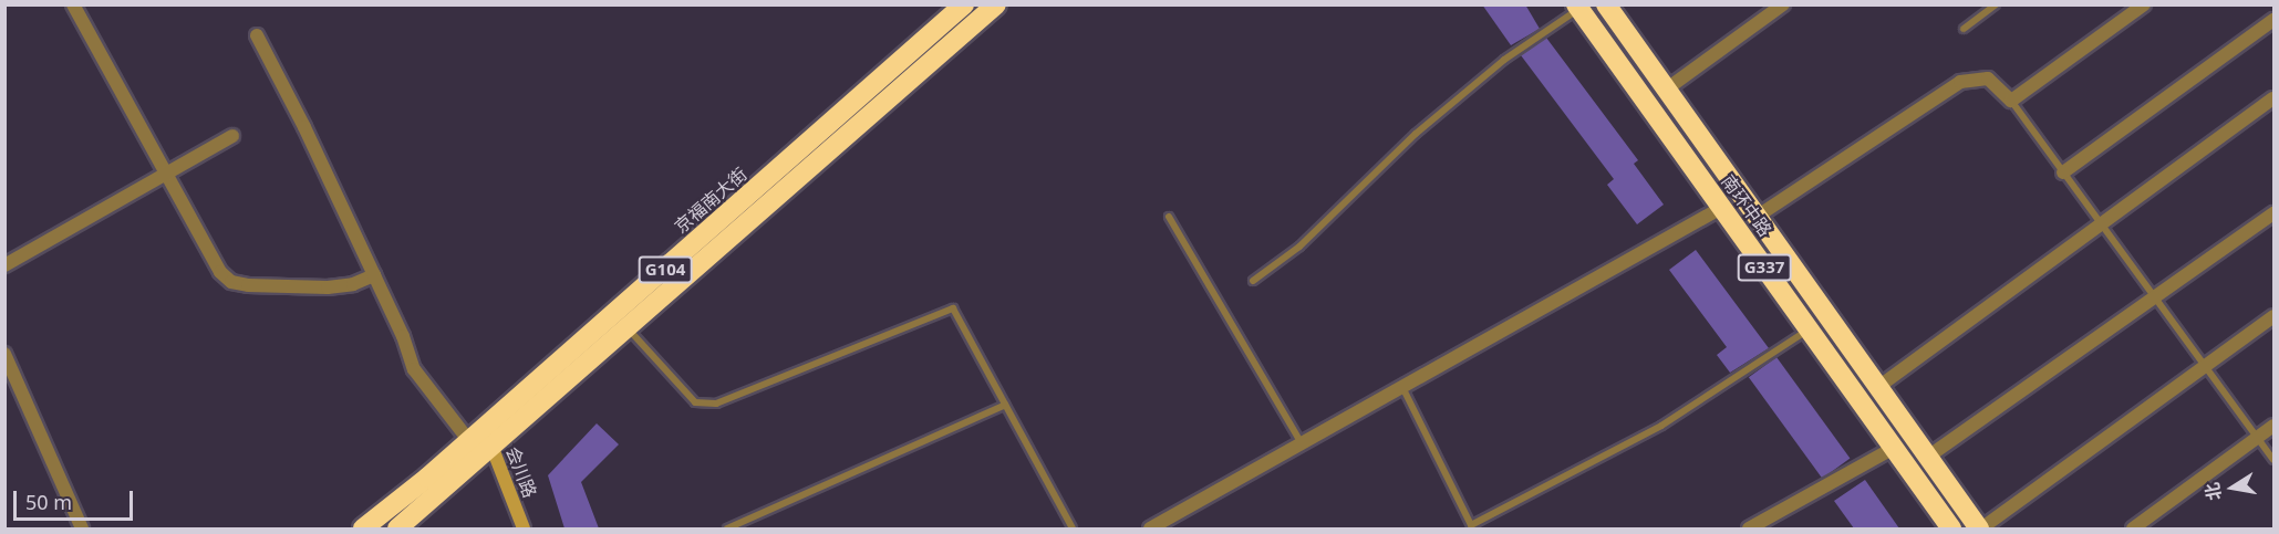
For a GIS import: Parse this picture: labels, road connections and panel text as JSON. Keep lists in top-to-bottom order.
{
  "streets": {
    "highway": [
      "京福南大街",
      "南环中路",
      "G337",
      "G104"
    ],
    "street": ["会川路"]
  },
  "crossings": [
    ["京福南大街", "会川路"],
    ["G104", "会川路"]
  ],
  "scale_bar": "50 m",
  "north": "left"
}
